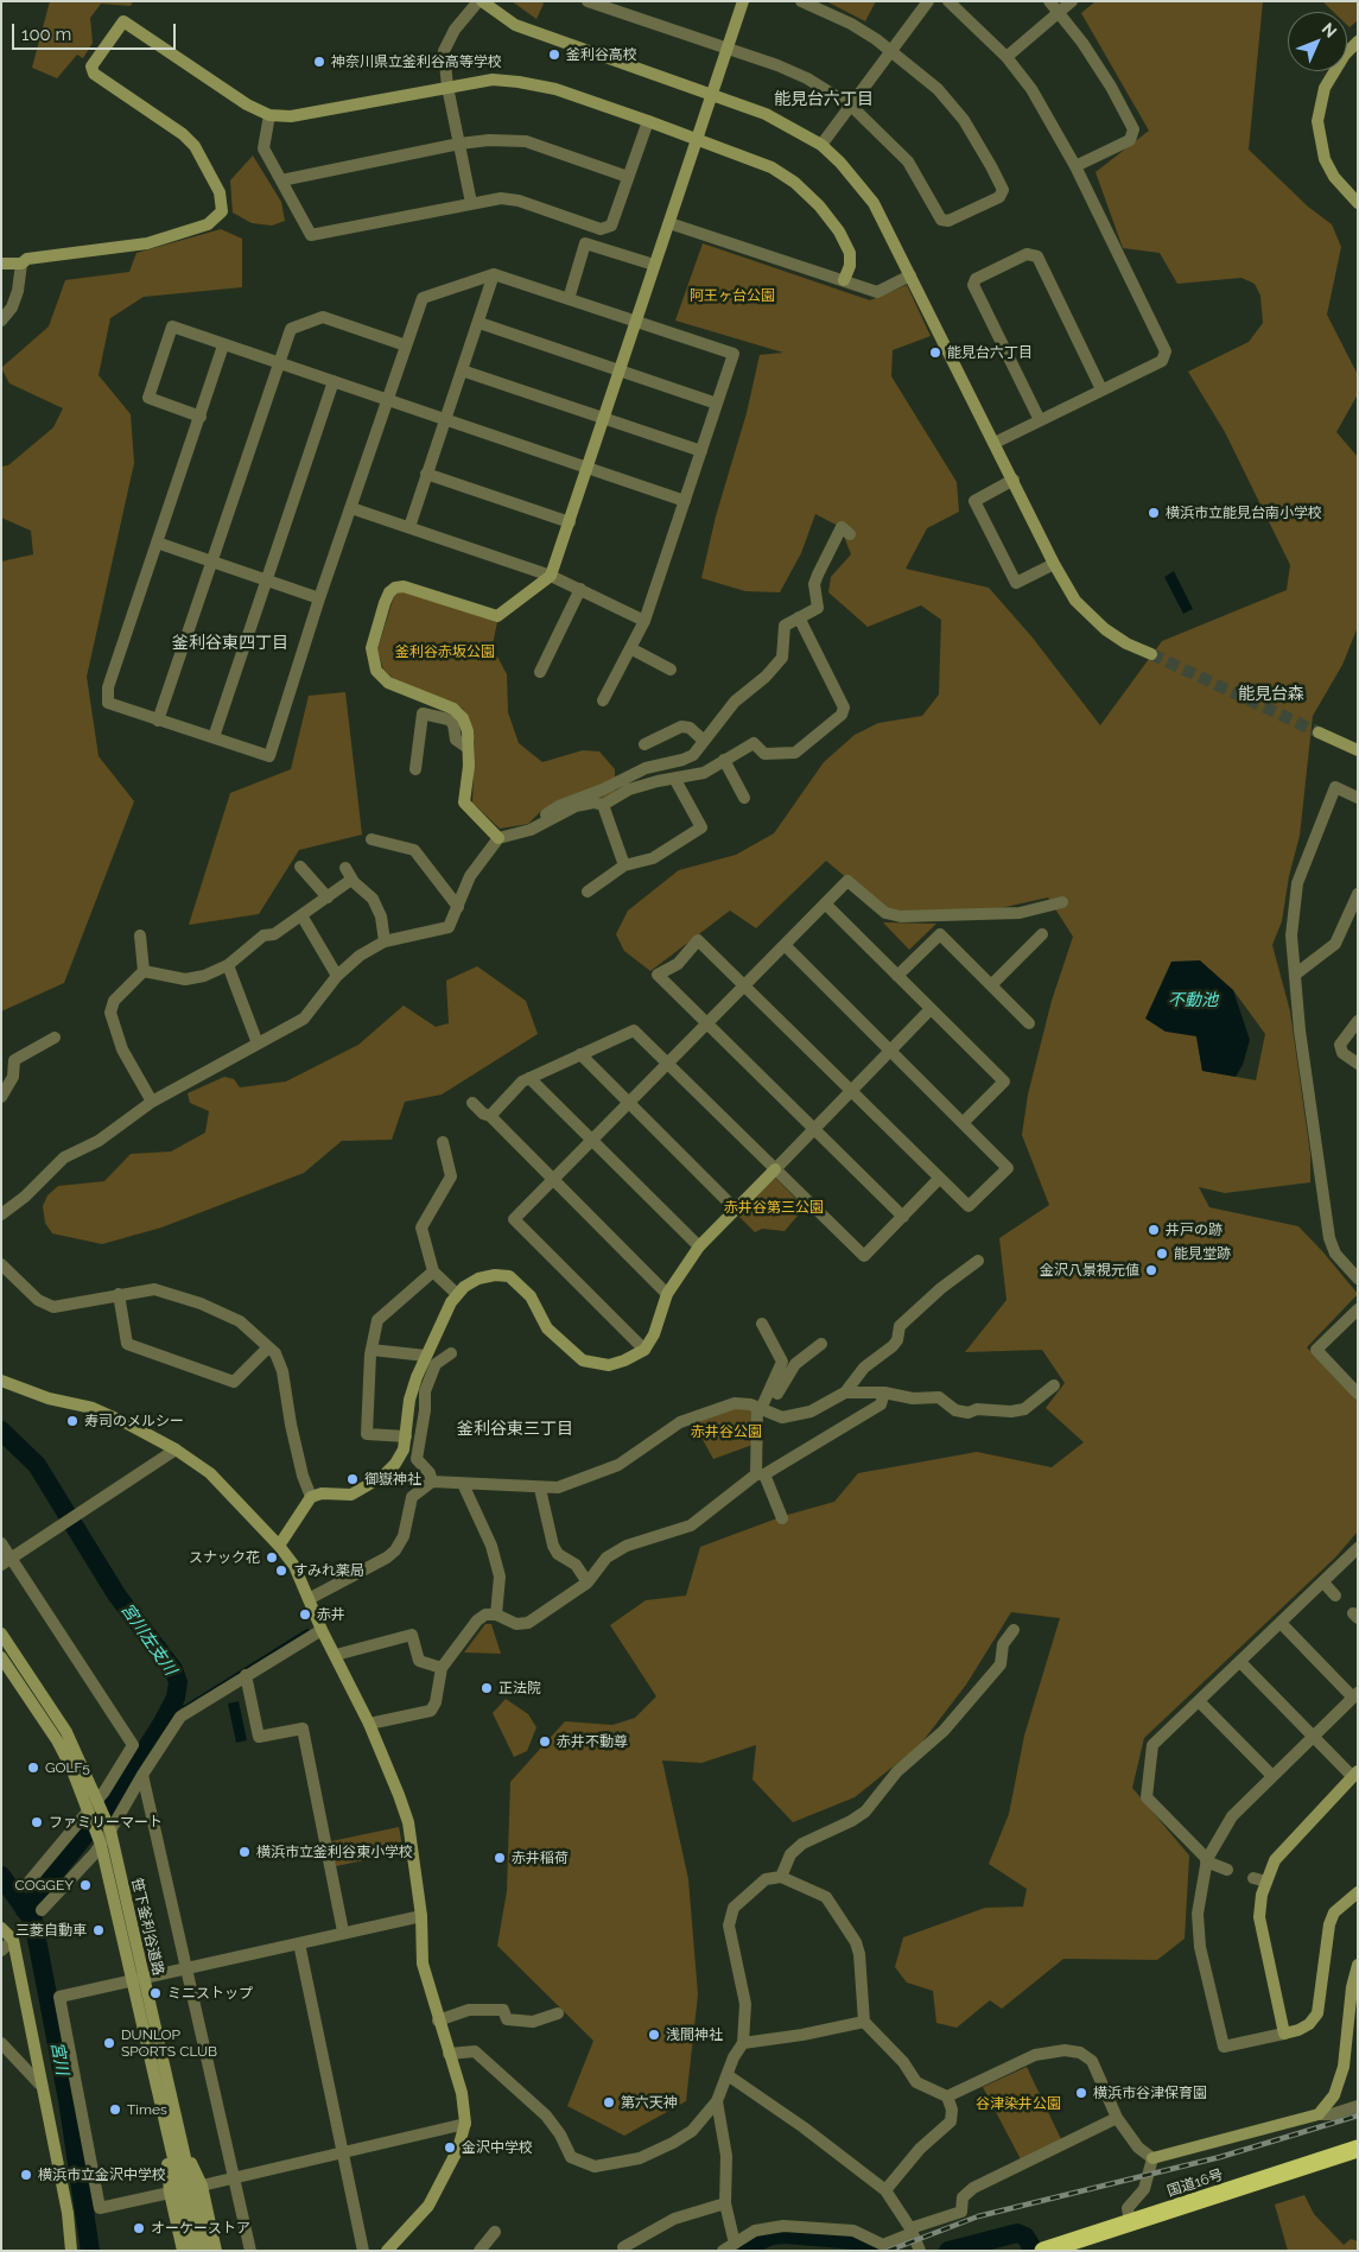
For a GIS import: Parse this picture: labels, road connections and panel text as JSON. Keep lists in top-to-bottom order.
{
  "streets": {
    "highway": ["国道16号"],
    "street": ["笹下釜利谷道路"]
  },
  "districts": [
    "能見台六丁目",
    "釜利谷東四丁目",
    "能見台森",
    "釜利谷東三丁目"
  ],
  "water": ["不動池", "宮川左支川", "宮川"],
  "parks": [
    "阿王ヶ台公園",
    "釜利谷赤坂公園",
    "赤井谷第三公園",
    "赤井谷公園",
    "谷津染井公園"
  ],
  "places": [
    "釜利谷高校",
    "神奈川県立釜利谷高等学校",
    "能見台六丁目",
    "横浜市立能見台南小学校",
    "井戸の跡",
    "能見堂跡",
    "金沢八景視元値",
    "寿司のメルシー",
    "御嶽神社",
    "スナック花",
    "すみれ薬局",
    "赤井",
    "正法院",
    "赤井不動尊",
    "GOLF5",
    "ファミリーマート",
    "横浜市立釜利谷東小学校",
    "赤井稲荷",
    "COGGEY",
    "三菱自動車",
    "ミニストップ",
    "浅間神社",
    "DUNLOP SPORTS CLUB",
    "横浜市谷津保育園",
    "第六天神",
    "Times",
    "金沢中学校",
    "横浜市立金沢中学校",
    "オーケーストア"
  ],
  "scale_bar": "100 m",
  "north": "top right"
}
